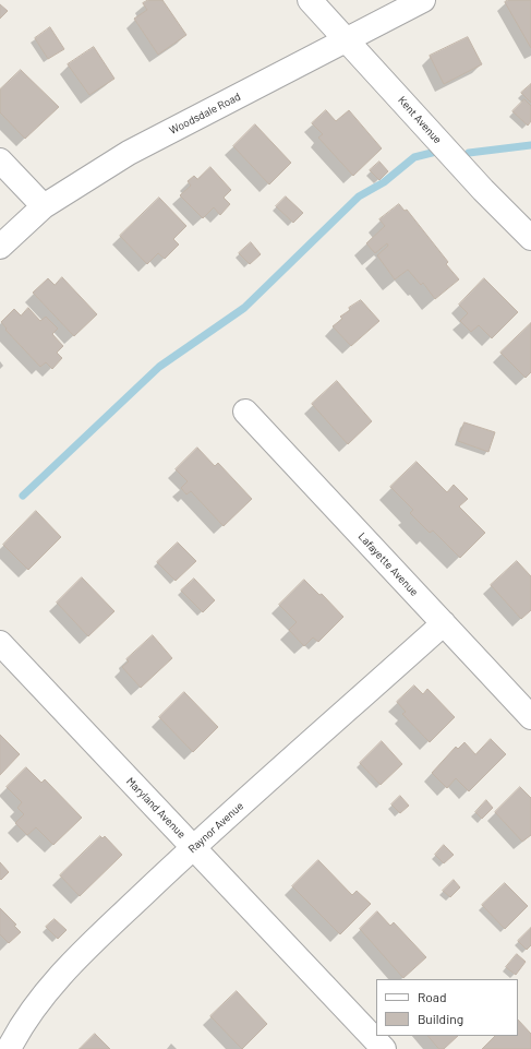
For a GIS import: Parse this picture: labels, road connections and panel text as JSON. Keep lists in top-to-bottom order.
{
  "streets": {
    "street": [
      "Woodsdale Road",
      "Kent Avenue",
      "Lafayette Avenue",
      "Maryland Avenue",
      "Raynor Avenue"
    ]
  },
  "crossings": [
    ["Woodsdale Road", "Kent Avenue"],
    ["Lafayette Avenue", "Raynor Avenue"],
    ["Maryland Avenue", "Raynor Avenue"]
  ],
  "legend": ["Road", "Building"]
}
